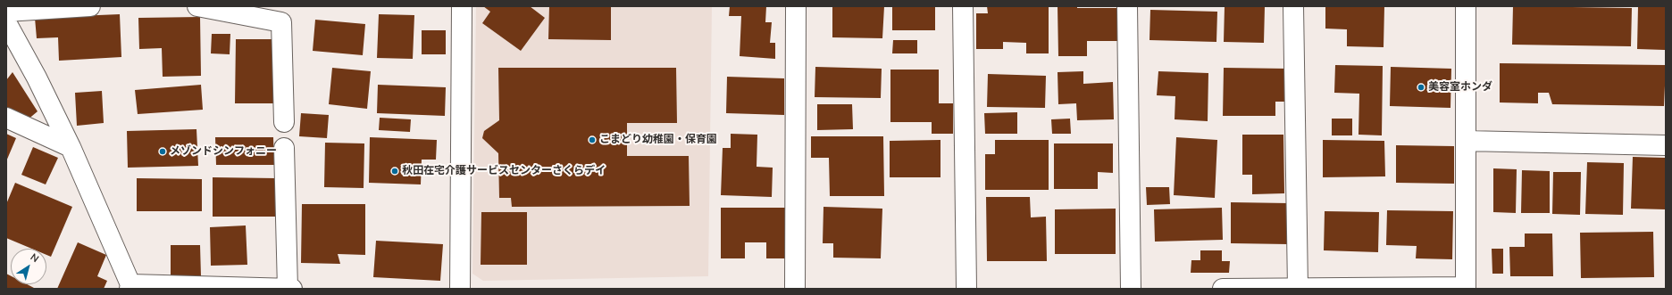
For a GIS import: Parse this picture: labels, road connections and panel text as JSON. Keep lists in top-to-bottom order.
{
  "places": [
    "美容室ホンダ",
    "こまどり幼稚園・保育園",
    "メゾンドシンフォニー",
    "秋田在宅介護サービスセンターさくらデイ"
  ],
  "north": "top right"
}
